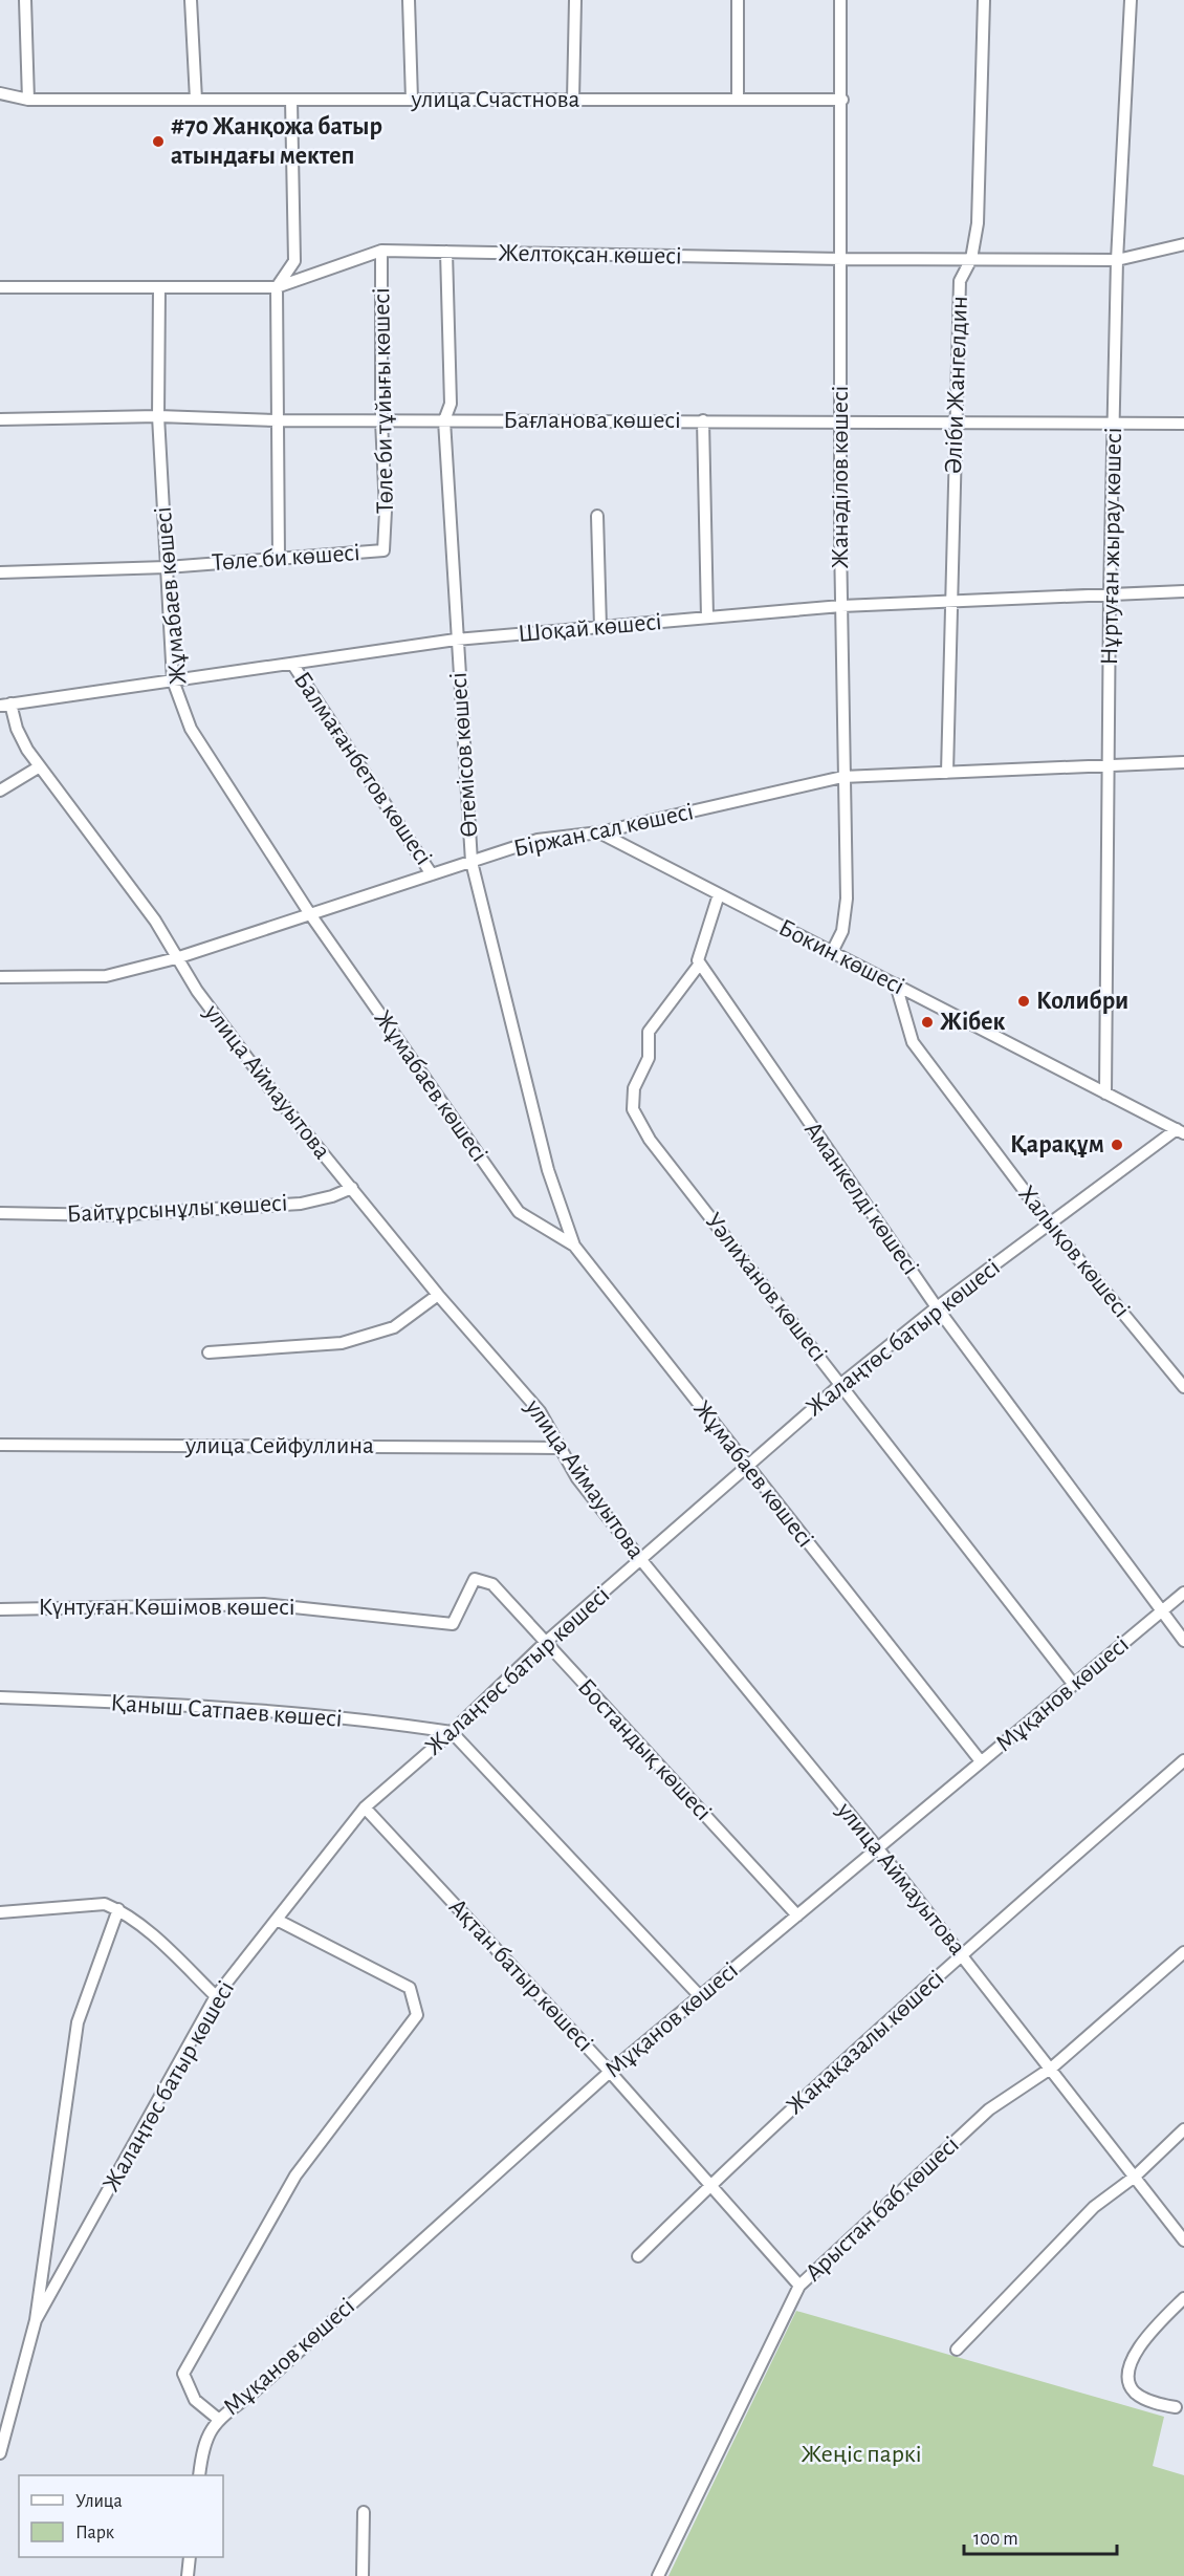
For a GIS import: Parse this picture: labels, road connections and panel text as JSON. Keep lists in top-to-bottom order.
{
  "streets": {
    "street": [
      "улица Счастнова",
      "Желтоқсан көшесі",
      "Әліби Жангелдин",
      "Төле би тұйығы көшесі",
      "Бағланова көшесі",
      "Жанәділов көшесі",
      "Нұртуған жырау көшесі",
      "Төле би көшесі",
      "Жұмабаев көшесі",
      "Шоқай көшесі",
      "Өтемісов көшесі",
      "Балмағанбетов көшесі",
      "Біржан сал көшесі",
      "Бокин көшесі",
      "улица Аймауытова",
      "Аманкелді көшесі",
      "Байтұрсынұлы көшесі",
      "Халықов көшесі",
      "Уәлиханов көшесі",
      "Жалаңтөс батыр көшесі",
      "улица Сейфуллина",
      "Күнтуған Көшімов көшесі",
      "Мұқанов көшесі",
      "Қаныш Сатпаев көшесі",
      "Бостандық көшесі",
      "Ақтан батыр көшесі",
      "Жаңақазалы көшесі",
      "Арыстан баб көшесі"
    ]
  },
  "crossings": [
    ["улица Счастнова", "Жанәділов көшесі"],
    ["Желтоқсан көшесі", "Әліби Жангелдин"],
    ["Желтоқсан көшесі", "Төле би тұйығы көшесі"],
    ["Желтоқсан көшесі", "Жанәділов көшесі"],
    ["Желтоқсан көшесі", "Нұртуған жырау көшесі"],
    ["Желтоқсан көшесі", "Жұмабаев көшесі"],
    ["Желтоқсан көшесі", "Өтемісов көшесі"],
    ["Әліби Жангелдин", "Бағланова көшесі"],
    ["Әліби Жангелдин", "Шоқай көшесі"],
    ["Әліби Жангелдин", "Біржан сал көшесі"],
    ["Төле би тұйығы көшесі", "Бағланова көшесі"],
    ["Төле би тұйығы көшесі", "Төле би көшесі"],
    ["Бағланова көшесі", "Жанәділов көшесі"],
    ["Бағланова көшесі", "Нұртуған жырау көшесі"],
    ["Бағланова көшесі", "Жұмабаев көшесі"],
    ["Бағланова көшесі", "Өтемісов көшесі"],
    ["Жанәділов көшесі", "Шоқай көшесі"],
    ["Жанәділов көшесі", "Біржан сал көшесі"],
    ["Жанәділов көшесі", "Бокин көшесі"],
    ["Нұртуған жырау көшесі", "Шоқай көшесі"],
    ["Нұртуған жырау көшесі", "Біржан сал көшесі"],
    ["Нұртуған жырау көшесі", "Бокин көшесі"],
    ["Төле би көшесі", "Жұмабаев көшесі"],
    ["Жұмабаев көшесі", "Шоқай көшесі"],
    ["Жұмабаев көшесі", "Өтемісов көшесі"],
    ["Жұмабаев көшесі", "Біржан сал көшесі"],
    ["Жұмабаев көшесі", "Жалаңтөс батыр көшесі"],
    ["Жұмабаев көшесі", "Мұқанов көшесі"],
    ["Шоқай көшесі", "Өтемісов көшесі"],
    ["Шоқай көшесі", "Балмағанбетов көшесі"],
    ["Шоқай көшесі", "улица Аймауытова"],
    ["Өтемісов көшесі", "Біржан сал көшесі"],
    ["Балмағанбетов көшесі", "Біржан сал көшесі"],
    ["Біржан сал көшесі", "Бокин көшесі"],
    ["Біржан сал көшесі", "улица Аймауытова"],
    ["Бокин көшесі", "Халықов көшесі"],
    ["Бокин көшесі", "Жалаңтөс батыр көшесі"],
    ["улица Аймауытова", "Байтұрсынұлы көшесі"],
    ["улица Аймауытова", "Жалаңтөс батыр көшесі"],
    ["улица Аймауытова", "улица Сейфуллина"],
    ["улица Аймауытова", "Мұқанов көшесі"],
    ["улица Аймауытова", "Жаңақазалы көшесі"],
    ["улица Аймауытова", "Арыстан баб көшесі"],
    ["Аманкелді көшесі", "Уәлиханов көшесі"],
    ["Аманкелді көшесі", "Жалаңтөс батыр көшесі"],
    ["Аманкелді көшесі", "Мұқанов көшесі"],
    ["Халықов көшесі", "Жалаңтөс батыр көшесі"],
    ["Уәлиханов көшесі", "Жалаңтөс батыр көшесі"],
    ["Уәлиханов көшесі", "Мұқанов көшесі"],
    ["Жалаңтөс батыр көшесі", "Қаныш Сатпаев көшесі"],
    ["Жалаңтөс батыр көшесі", "Бостандық көшесі"],
    ["Жалаңтөс батыр көшесі", "Ақтан батыр көшесі"],
    ["Күнтуған Көшімов көшесі", "Бостандық көшесі"],
    ["Мұқанов көшесі", "Бостандық көшесі"],
    ["Мұқанов көшесі", "Ақтан батыр көшесі"],
    ["Ақтан батыр көшесі", "Жаңақазалы көшесі"],
    ["Ақтан батыр көшесі", "Арыстан баб көшесі"]
  ],
  "parks": ["Жеңіс паркі"],
  "places": [
    "#70 Жанқожа батыр атындағы мектеп",
    "Колибри",
    "Жібек",
    "Қарақұм"
  ],
  "legend": ["Улица", "Парк"],
  "scale_bar": "100 m"
}
